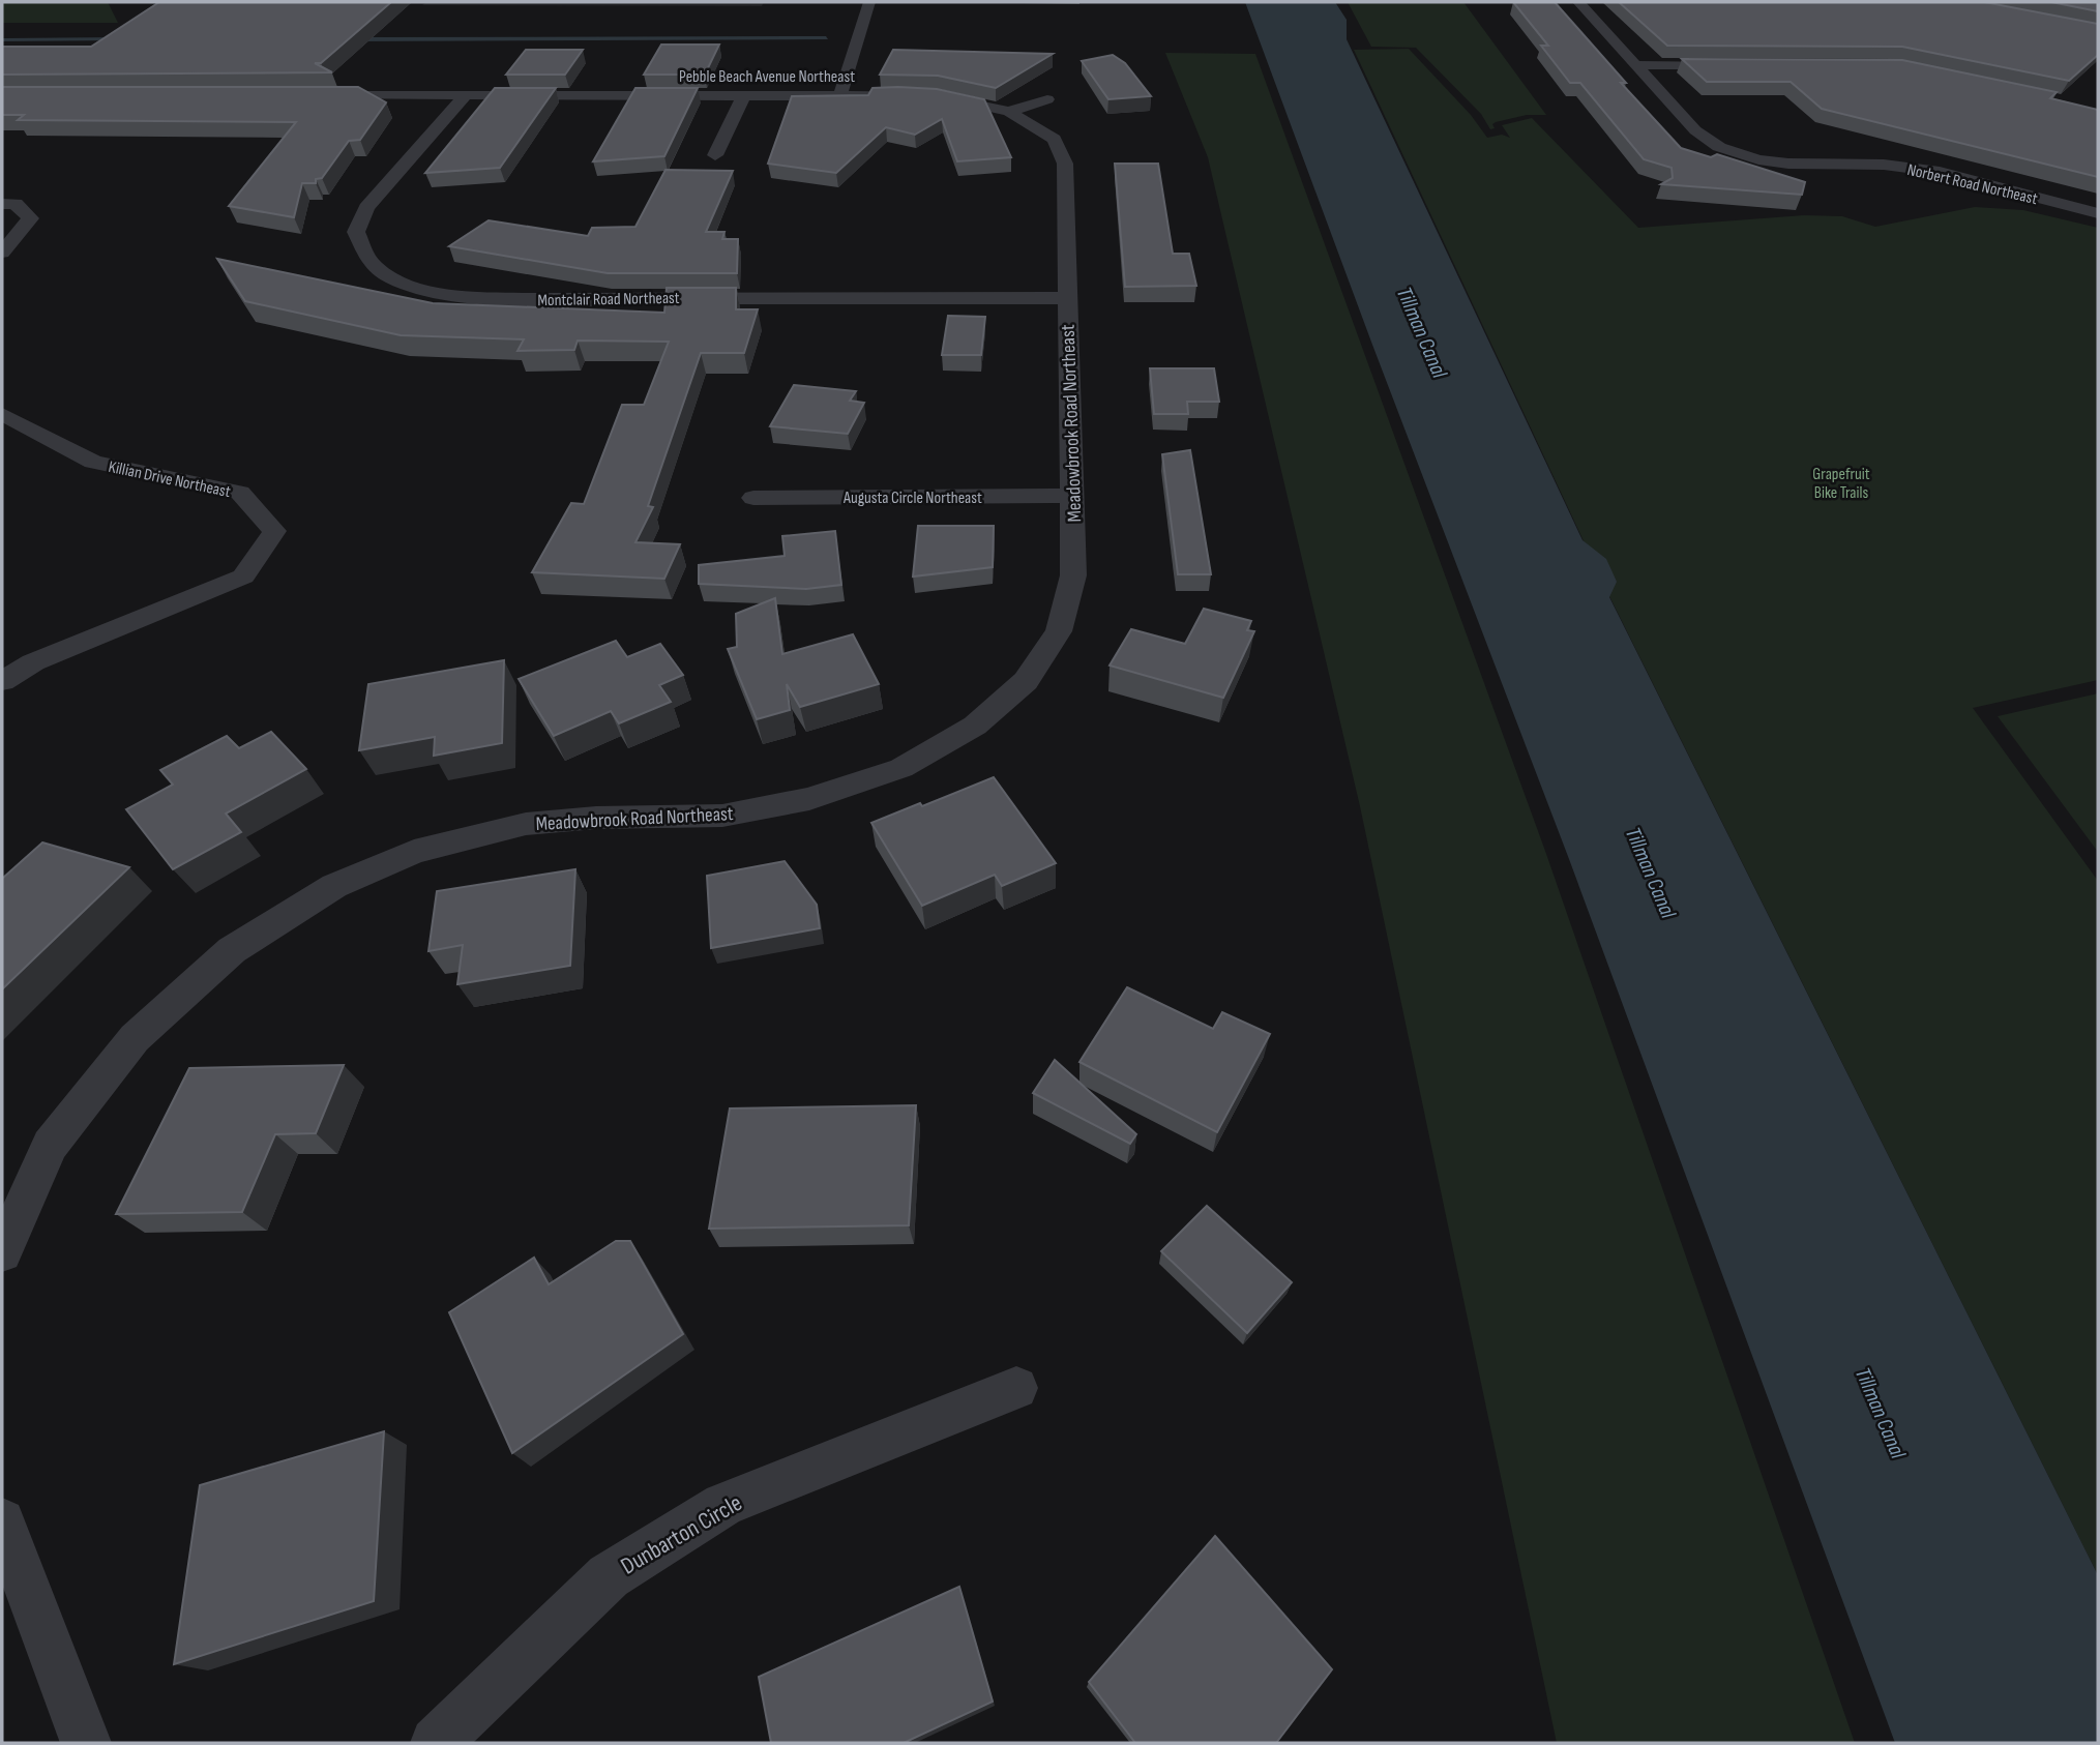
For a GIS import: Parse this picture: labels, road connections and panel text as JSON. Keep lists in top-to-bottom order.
{
  "streets": {
    "street": [
      "Pebble Beach Avenue Northeast",
      "Norbert Road Northeast",
      "Montclair Road Northeast",
      "Meadowbrook Road Northeast",
      "Killian Drive Northeast",
      "Augusta Circle Northeast",
      "Dunbarton Circle"
    ]
  },
  "crossings": [
    ["Pebble Beach Avenue Northeast", "Montclair Road Northeast"],
    ["Pebble Beach Avenue Northeast", "Meadowbrook Road Northeast"],
    ["Montclair Road Northeast", "Meadowbrook Road Northeast"],
    ["Meadowbrook Road Northeast", "Augusta Circle Northeast"]
  ],
  "water": ["Tillman Canal"],
  "parks": ["Grapefruit Bike Trails"]
}
